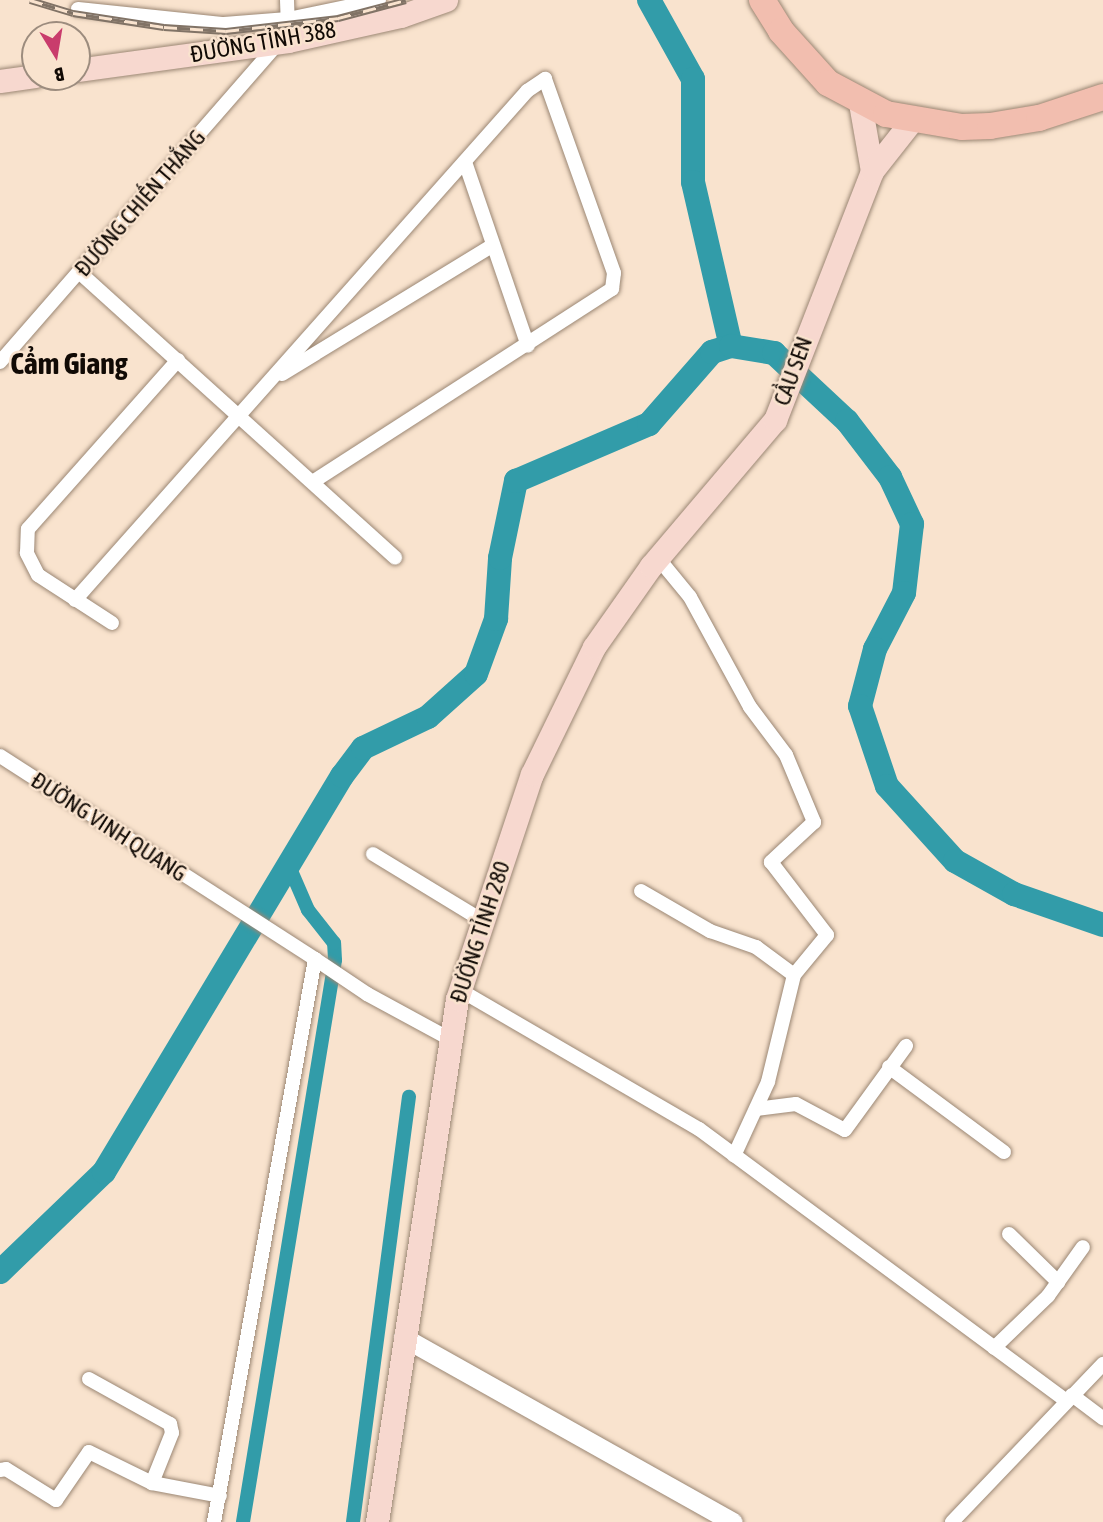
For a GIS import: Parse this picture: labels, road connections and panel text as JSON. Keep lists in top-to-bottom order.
{
  "streets": {
    "main road": ["ĐƯỜNG TỈNH 388", "CẦU SEN", "ĐƯỜNG TỈNH 280"],
    "street": ["ĐƯỜNG CHIẾN THẮNG", "ĐƯỜNG VINH QUANG"]
  },
  "crossings": [
    ["ĐƯỜNG TỈNH 388", "ĐƯỜNG CHIẾN THẮNG"],
    ["CẦU SEN", "ĐƯỜNG TỈNH 280"],
    ["ĐƯỜNG VINH QUANG", "ĐƯỜNG TỈNH 280"]
  ],
  "districts": ["Cẩm Giang"],
  "north": "bottom"
}
